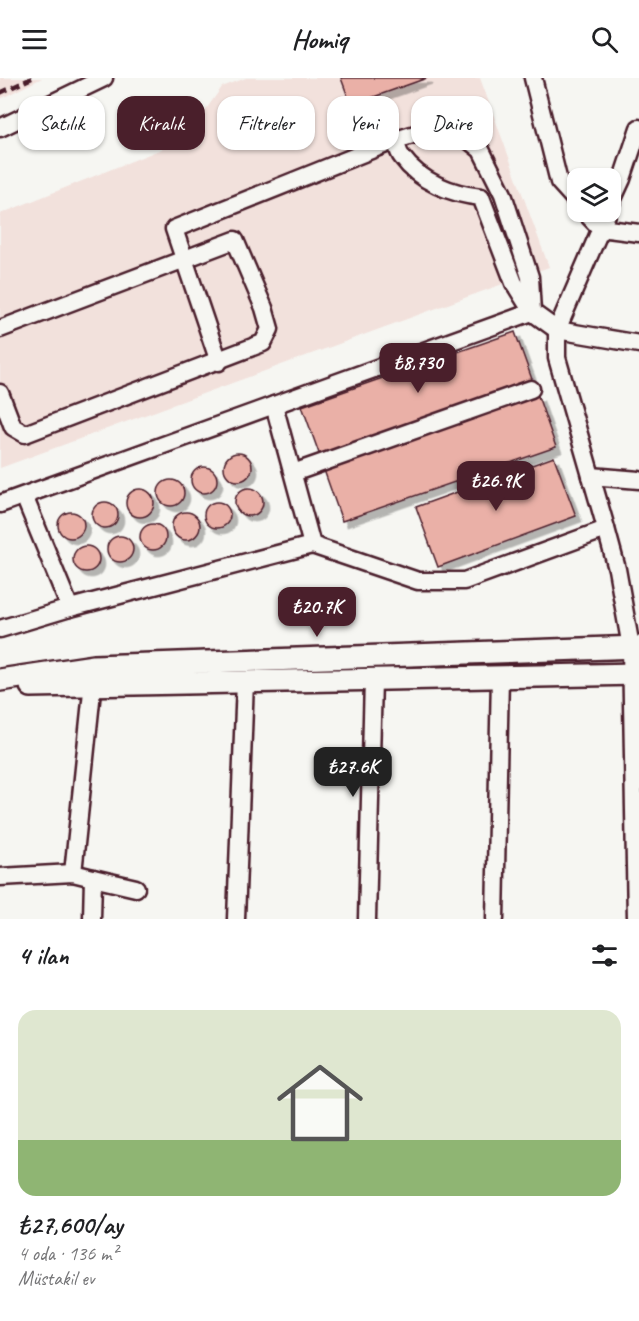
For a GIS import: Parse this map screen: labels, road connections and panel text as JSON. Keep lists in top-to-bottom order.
{
  "page": {
    "header": "Homiq",
    "chip": [
      "Satılık",
      "Kiralık",
      "Filtreler",
      "Yeni",
      "Daire"
    ],
    "price": [
      "₺8,730",
      "₺26.9K",
      "₺20.7K",
      "₺27.6K"
    ],
    "heading": "4 ilan",
    "list": [
      {
        "name": "₺27,600/ay",
        "note": "4 oda · 136 m² · Müstakil ev"
      }
    ]
  }
}
